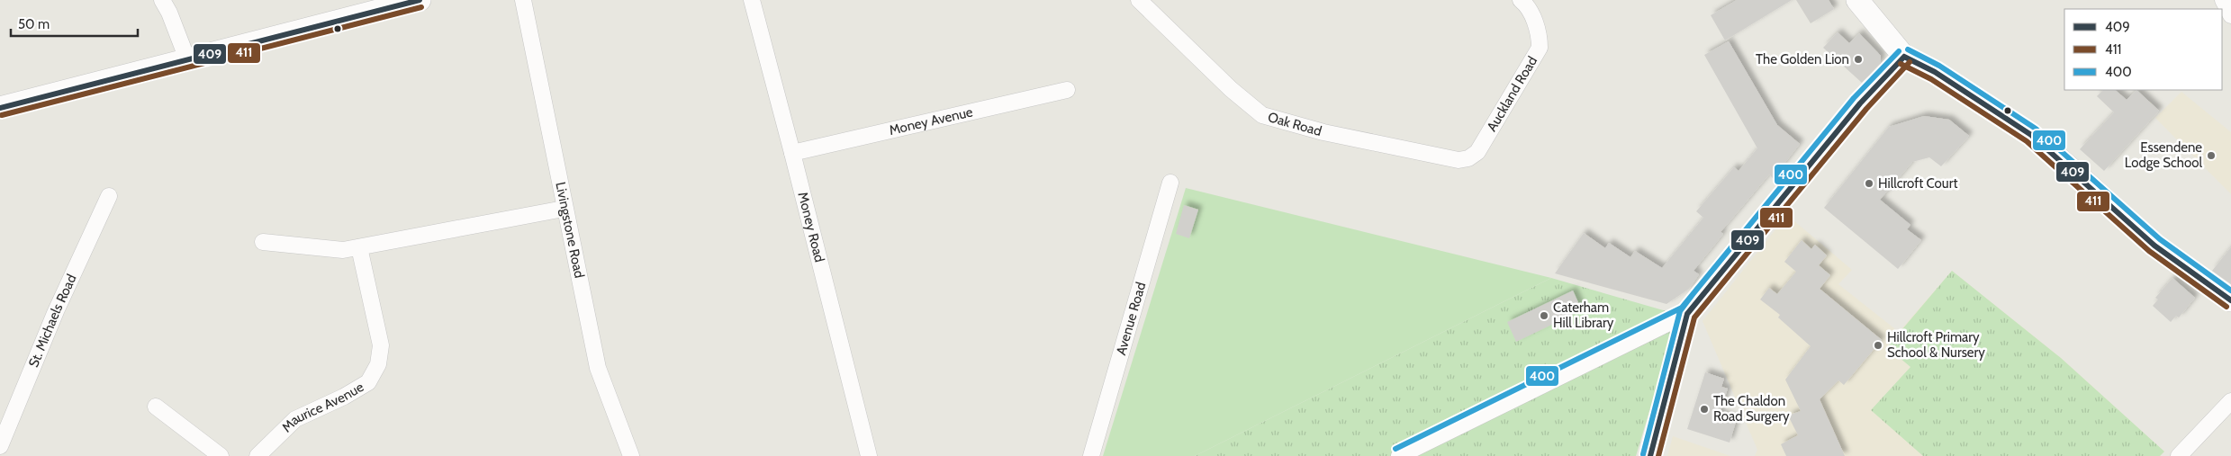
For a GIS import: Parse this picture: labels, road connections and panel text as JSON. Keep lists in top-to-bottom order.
{
  "streets": {
    "street": [
      "Auckland Road",
      "Money Avenue",
      "Oak Road",
      "Money Road",
      "Livingstone Road",
      "Avenue Road",
      "St. Michaels Road",
      "Maurice Avenue"
    ]
  },
  "crossings": [
    ["Auckland Road", "Oak Road"],
    ["Money Avenue", "Money Road"]
  ],
  "places": [
    "The Golden Lion",
    "Essendene Lodge School",
    "Hillcroft Court",
    "Caterham Hill Library",
    "Hillcroft Primary School & Nursery",
    "The Chaldon Road Surgery"
  ],
  "lines": ["transit line 409", "transit line 411", "transit line 400"],
  "legend": ["409", "411", "400"],
  "scale_bar": "50 m"
}
